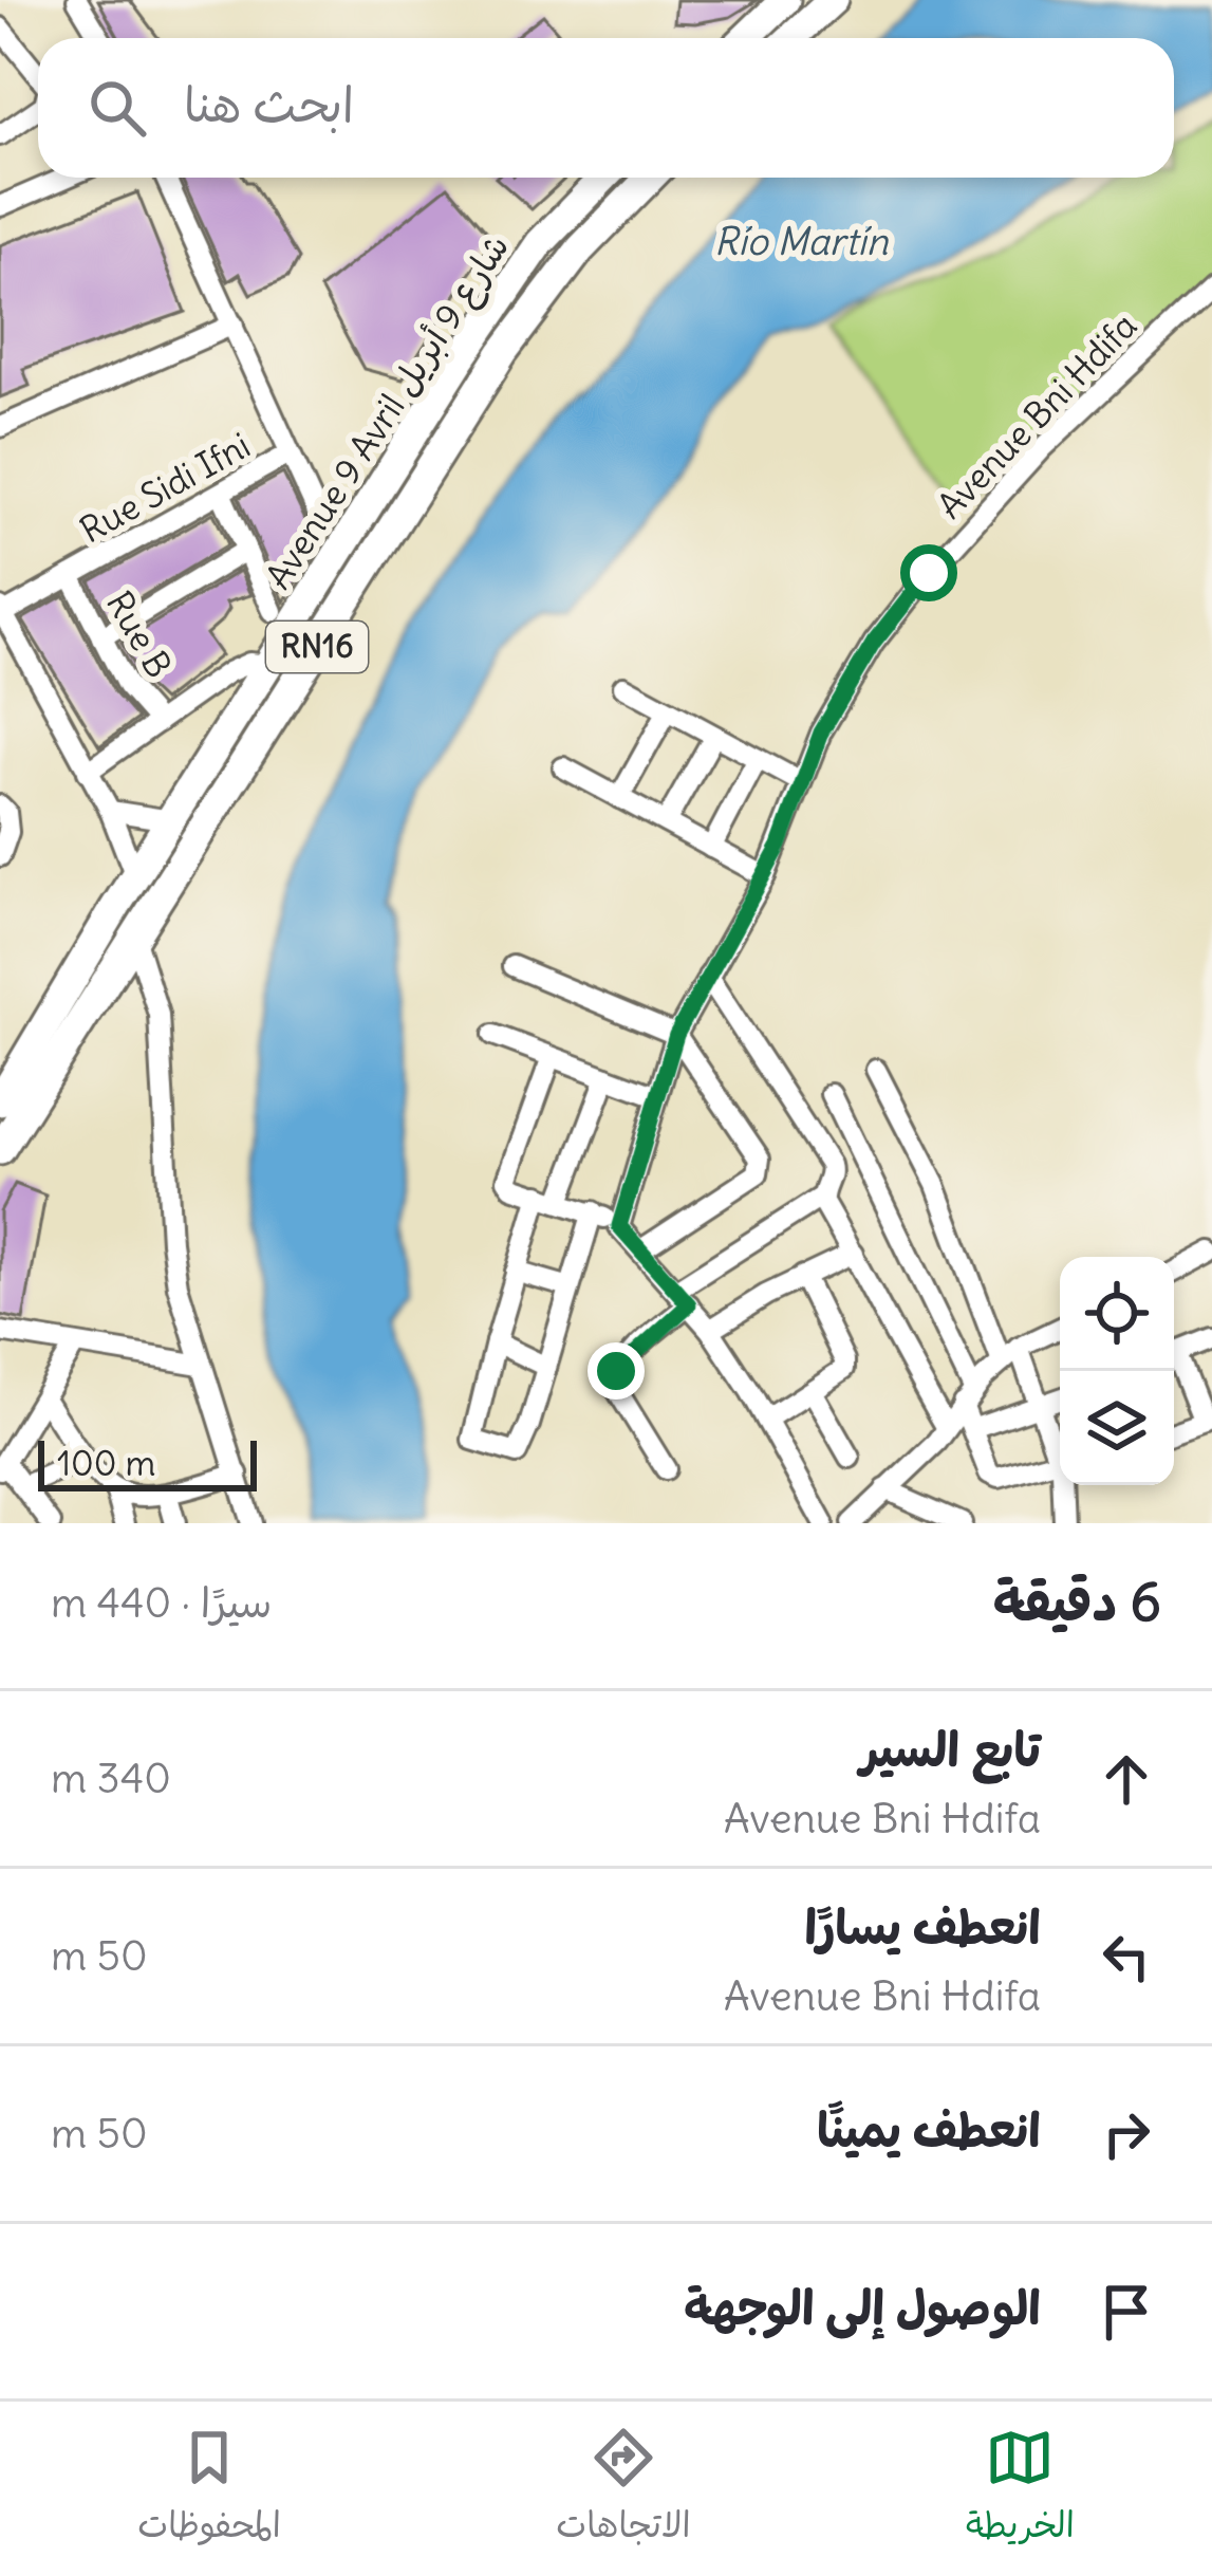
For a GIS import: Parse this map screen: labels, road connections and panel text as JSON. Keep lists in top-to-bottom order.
{
  "streets": {
    "highway": ["Avenue 9 Avril شارع 9 أبريل", "RN16"],
    "street": ["Avenue Bni Hdifa", "Rue Sidi Ifni", "Rue B"]
  },
  "crossings": [
    ["Rue Sidi Ifni", "Rue B"]
  ],
  "water": ["Río Martín"],
  "scale_bar": "100 m",
  "page": {
    "search": "ابحث هنا",
    "scale": "100 m",
    "heading": ["6 دقيقة", "سيرًا · 440 m"],
    "list": [
      ["تابع السير", "Avenue Bni Hdifa", "340 m"],
      ["انعطف يسارًا", "Avenue Bni Hdifa", "50 m"],
      ["انعطف يمينًا", "50 m"],
      "الوصول إلى الوجهة"
    ],
    "nav": ["الخريطة", "الاتجاهات", "المحفوظات"]
  }
}
